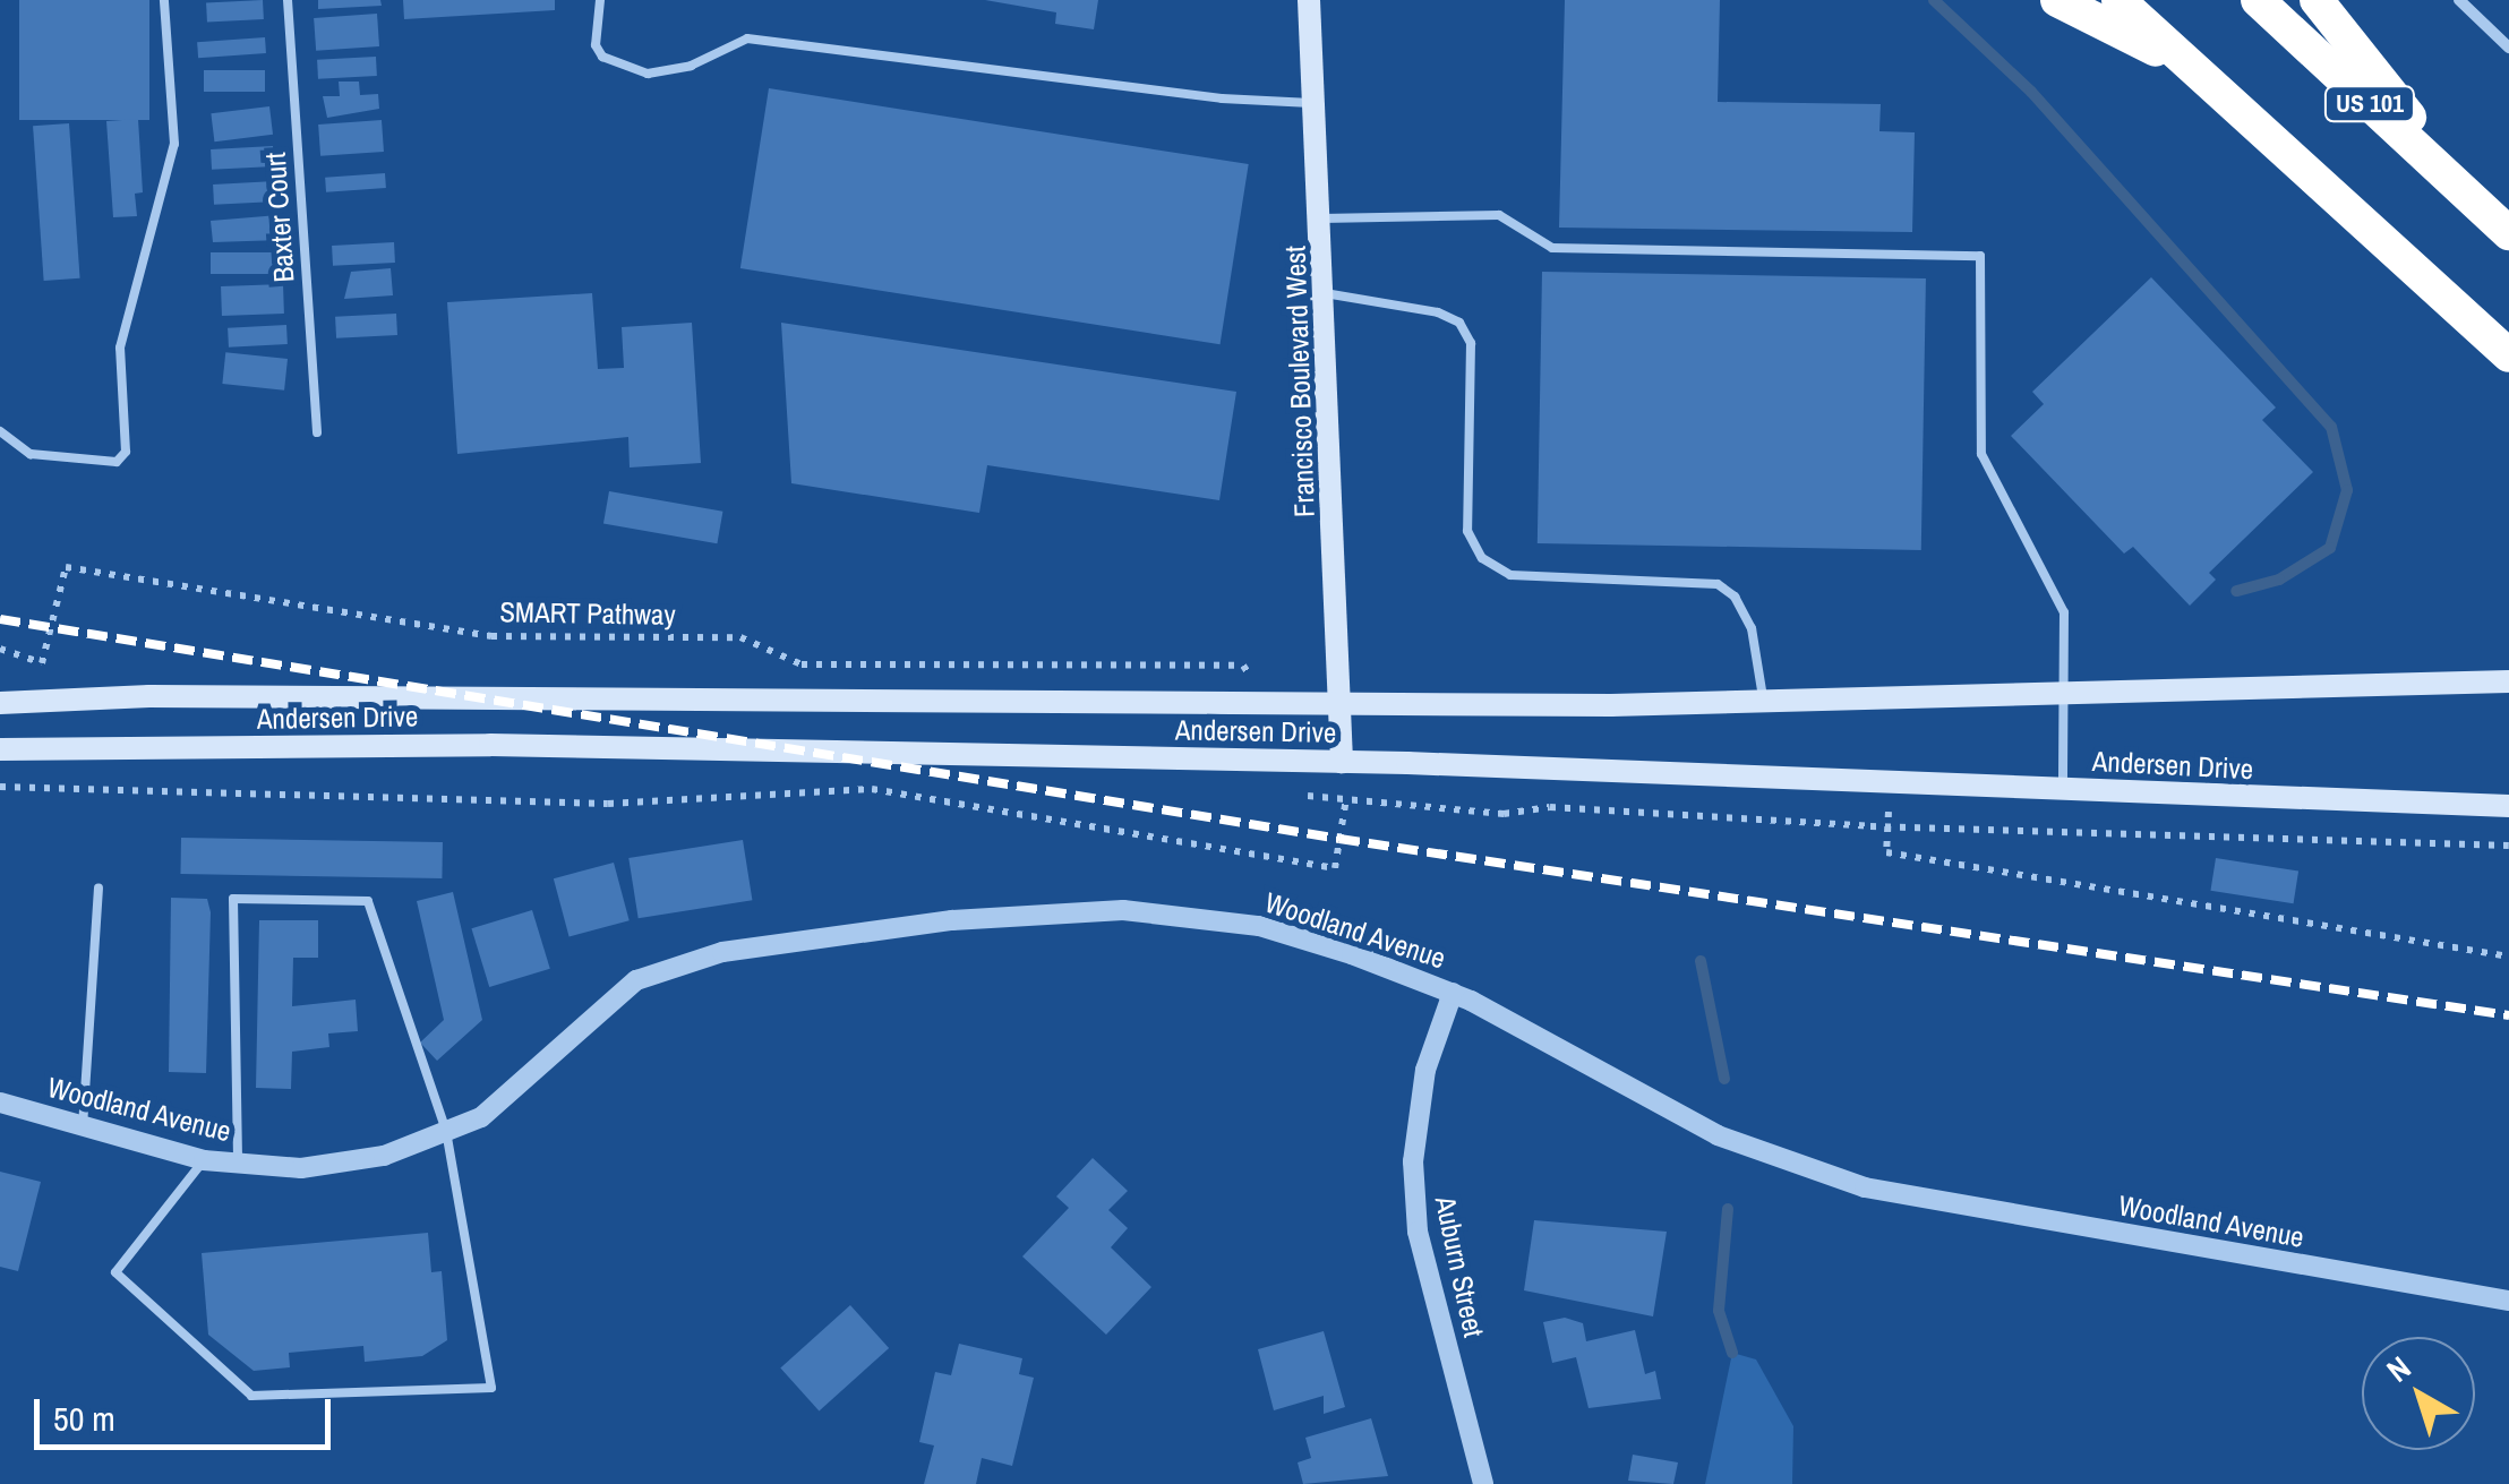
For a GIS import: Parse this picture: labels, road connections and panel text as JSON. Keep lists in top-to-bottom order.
{
  "streets": {
    "highway": ["US 101"],
    "main road": ["Francisco Boulevard West", "Andersen Drive"],
    "street": ["Woodland Avenue", "Auburn Street"],
    "lane": ["Baxter Court"],
    "path": ["SMART Pathway"]
  },
  "crossings": [
    ["Francisco Boulevard West", "Andersen Drive"],
    ["Woodland Avenue", "Auburn Street"]
  ],
  "scale_bar": "50 m",
  "north": "top left"
}
